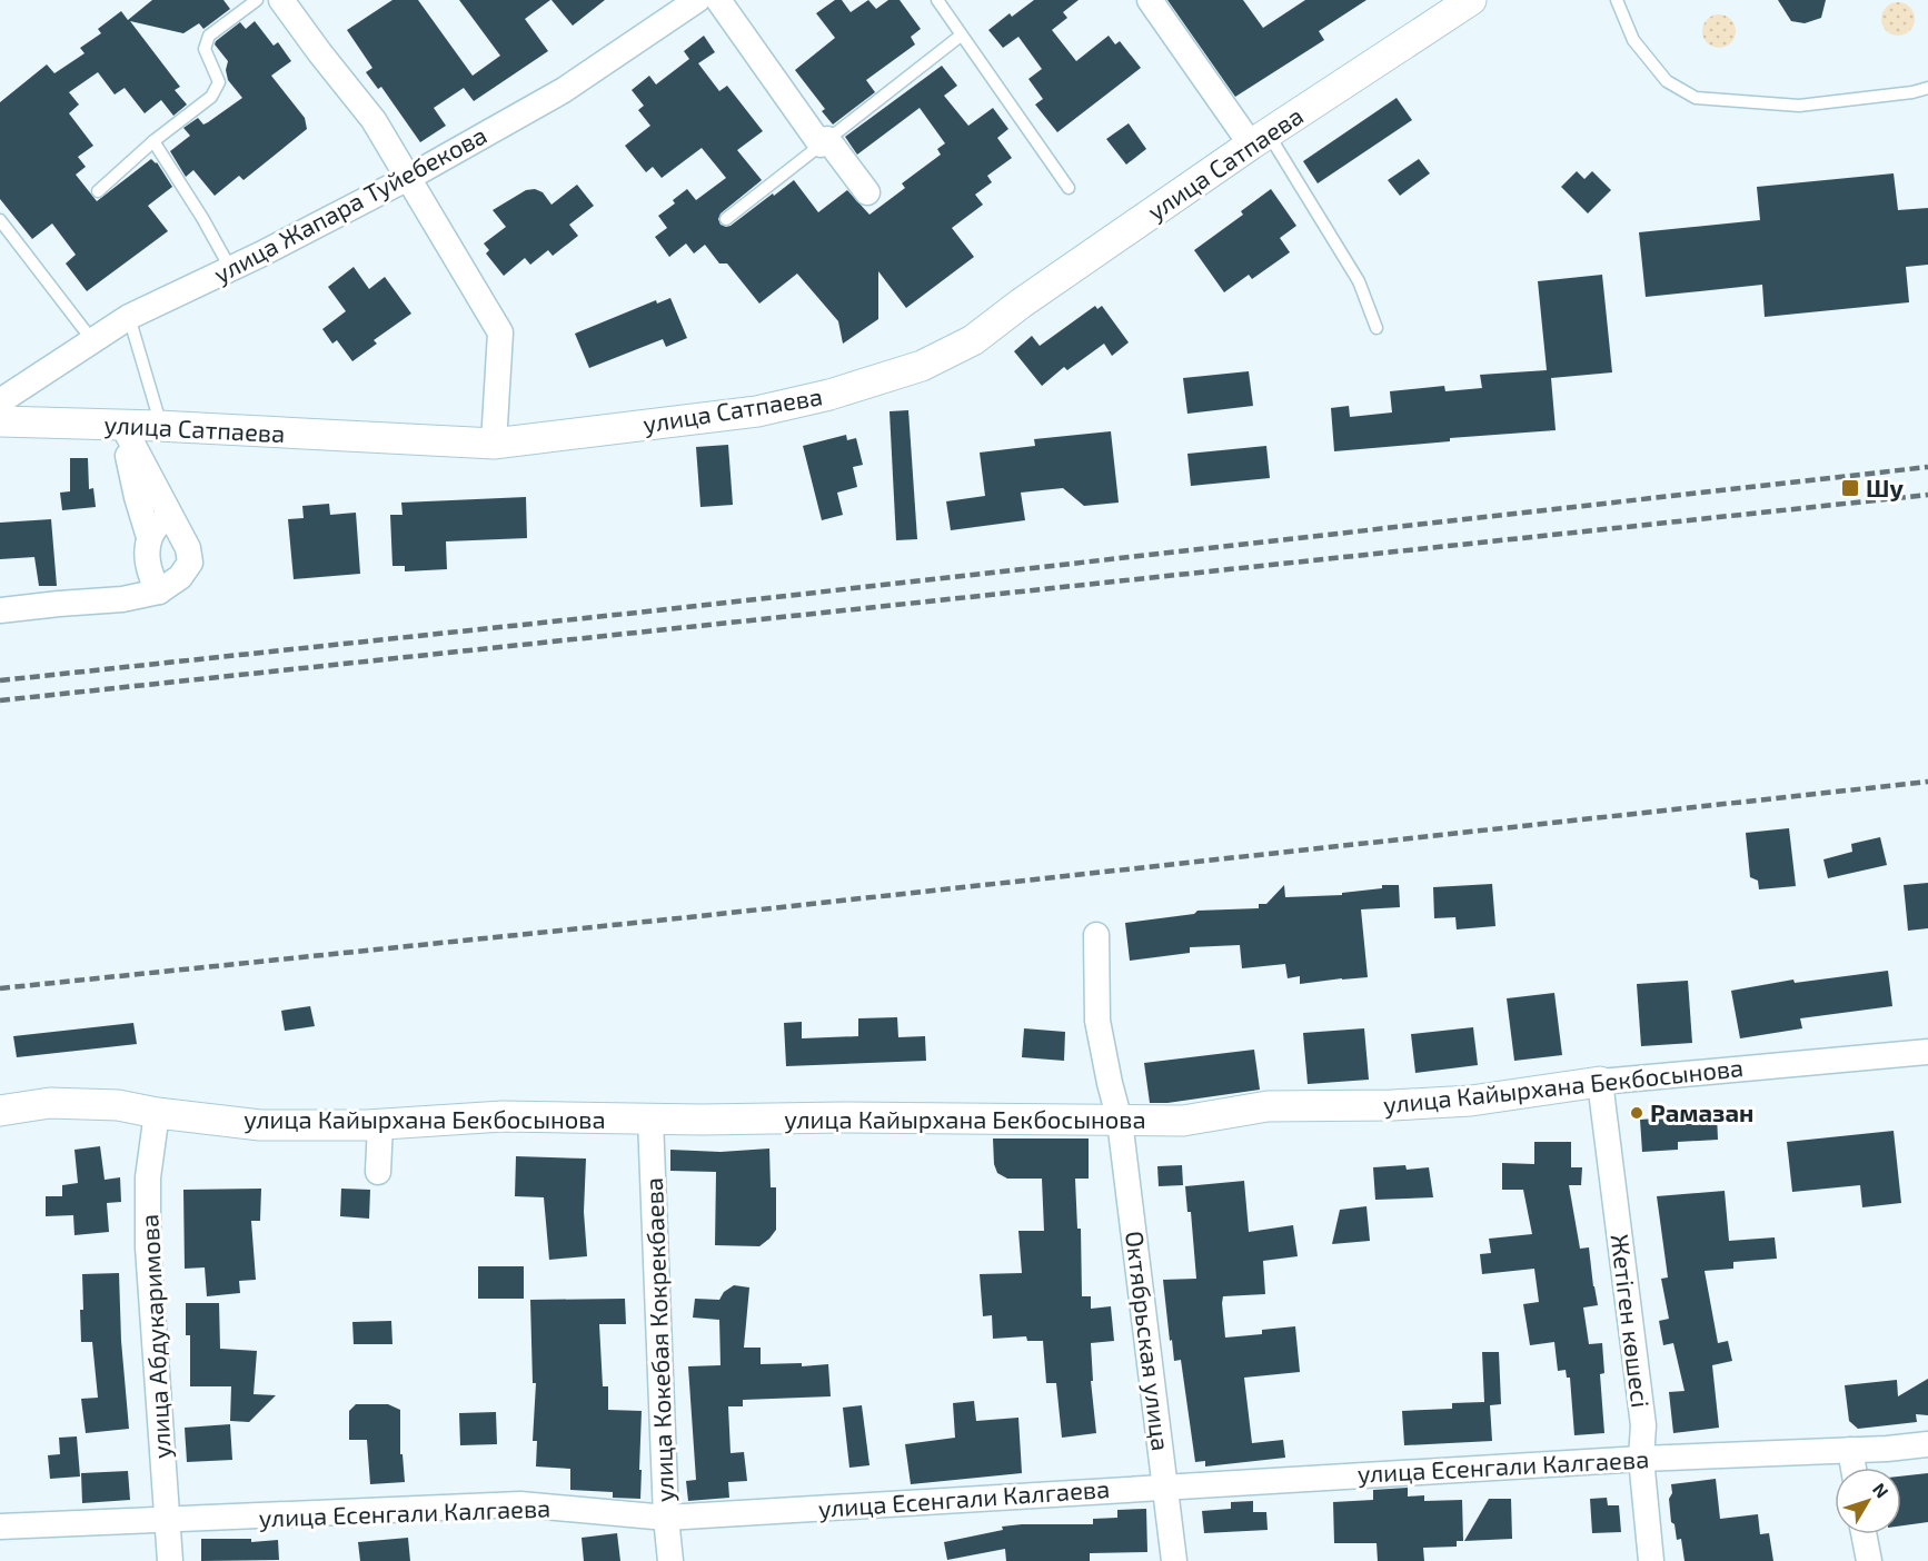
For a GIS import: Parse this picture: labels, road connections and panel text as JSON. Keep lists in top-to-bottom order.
{
  "streets": {
    "street": [
      "улица Сатпаева",
      "улица Жапара Туйебекова",
      "улица Кайырхана Бекбосынова",
      "Жетіген көшесі",
      "улица Абдукаримова",
      "улица Кокебая Кокрекбаева",
      "Октябрьская улица",
      "улица Есенгали Калгаева"
    ]
  },
  "crossings": [
    ["улица Кайырхана Бекбосынова", "Жетіген көшесі"],
    ["улица Кайырхана Бекбосынова", "улица Абдукаримова"],
    ["улица Кайырхана Бекбосынова", "улица Кокебая Кокрекбаева"],
    ["улица Кайырхана Бекбосынова", "Октябрьская улица"],
    ["Жетіген көшесі", "улица Есенгали Калгаева"],
    ["улица Абдукаримова", "улица Есенгали Калгаева"],
    ["улица Кокебая Кокрекбаева", "улица Есенгали Калгаева"],
    ["Октябрьская улица", "улица Есенгали Калгаева"]
  ],
  "places": {
    "transit": ["Шу"],
    "other": ["Рамазан"]
  },
  "north": "top right"
}
